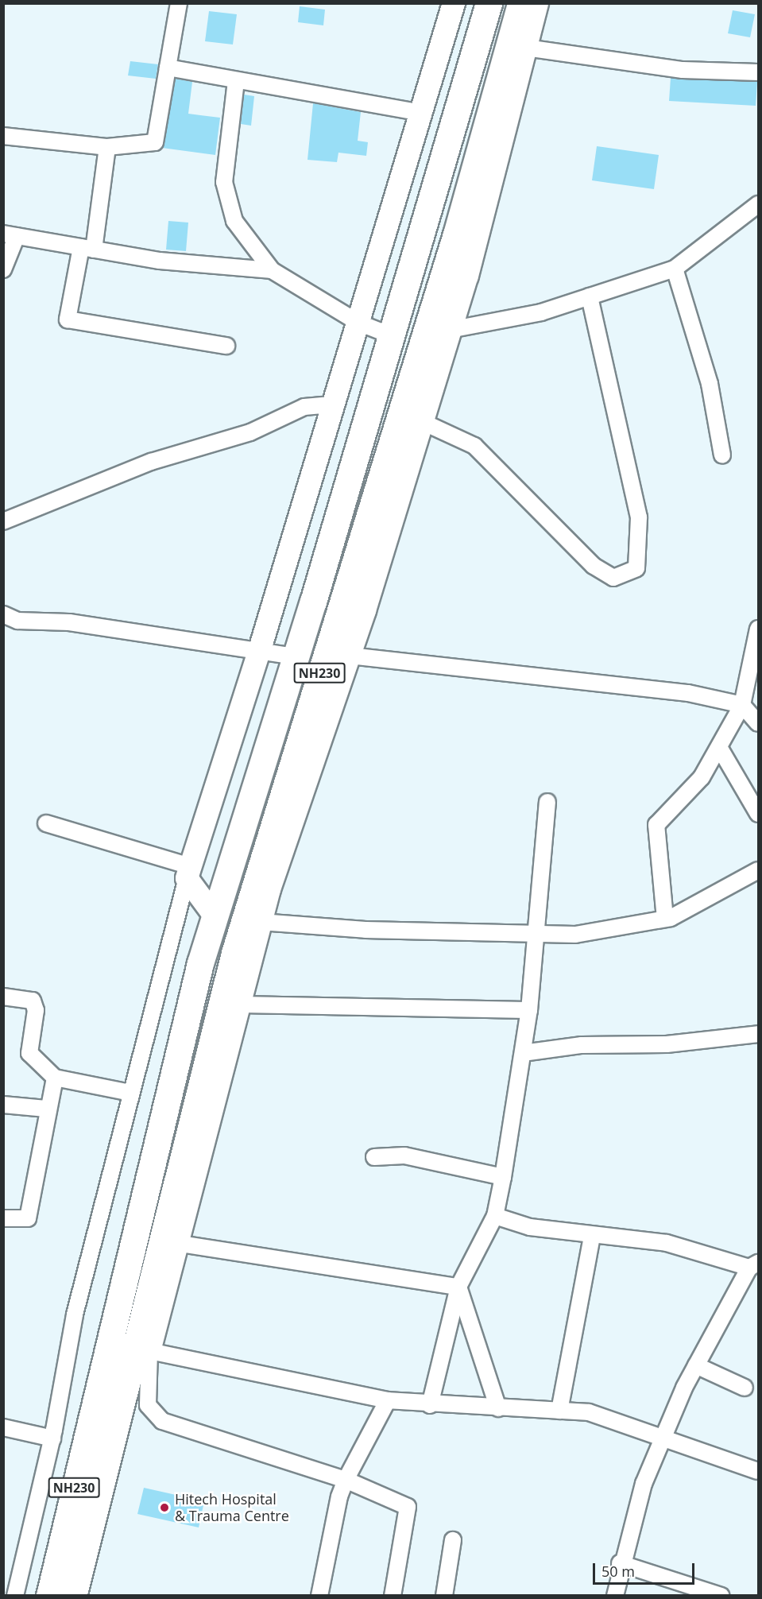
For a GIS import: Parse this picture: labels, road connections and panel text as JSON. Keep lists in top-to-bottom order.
{
  "streets": {
    "highway": ["NH230"]
  },
  "places": ["Hitech Hospital & Trauma Centre"],
  "scale_bar": "50 m"
}
